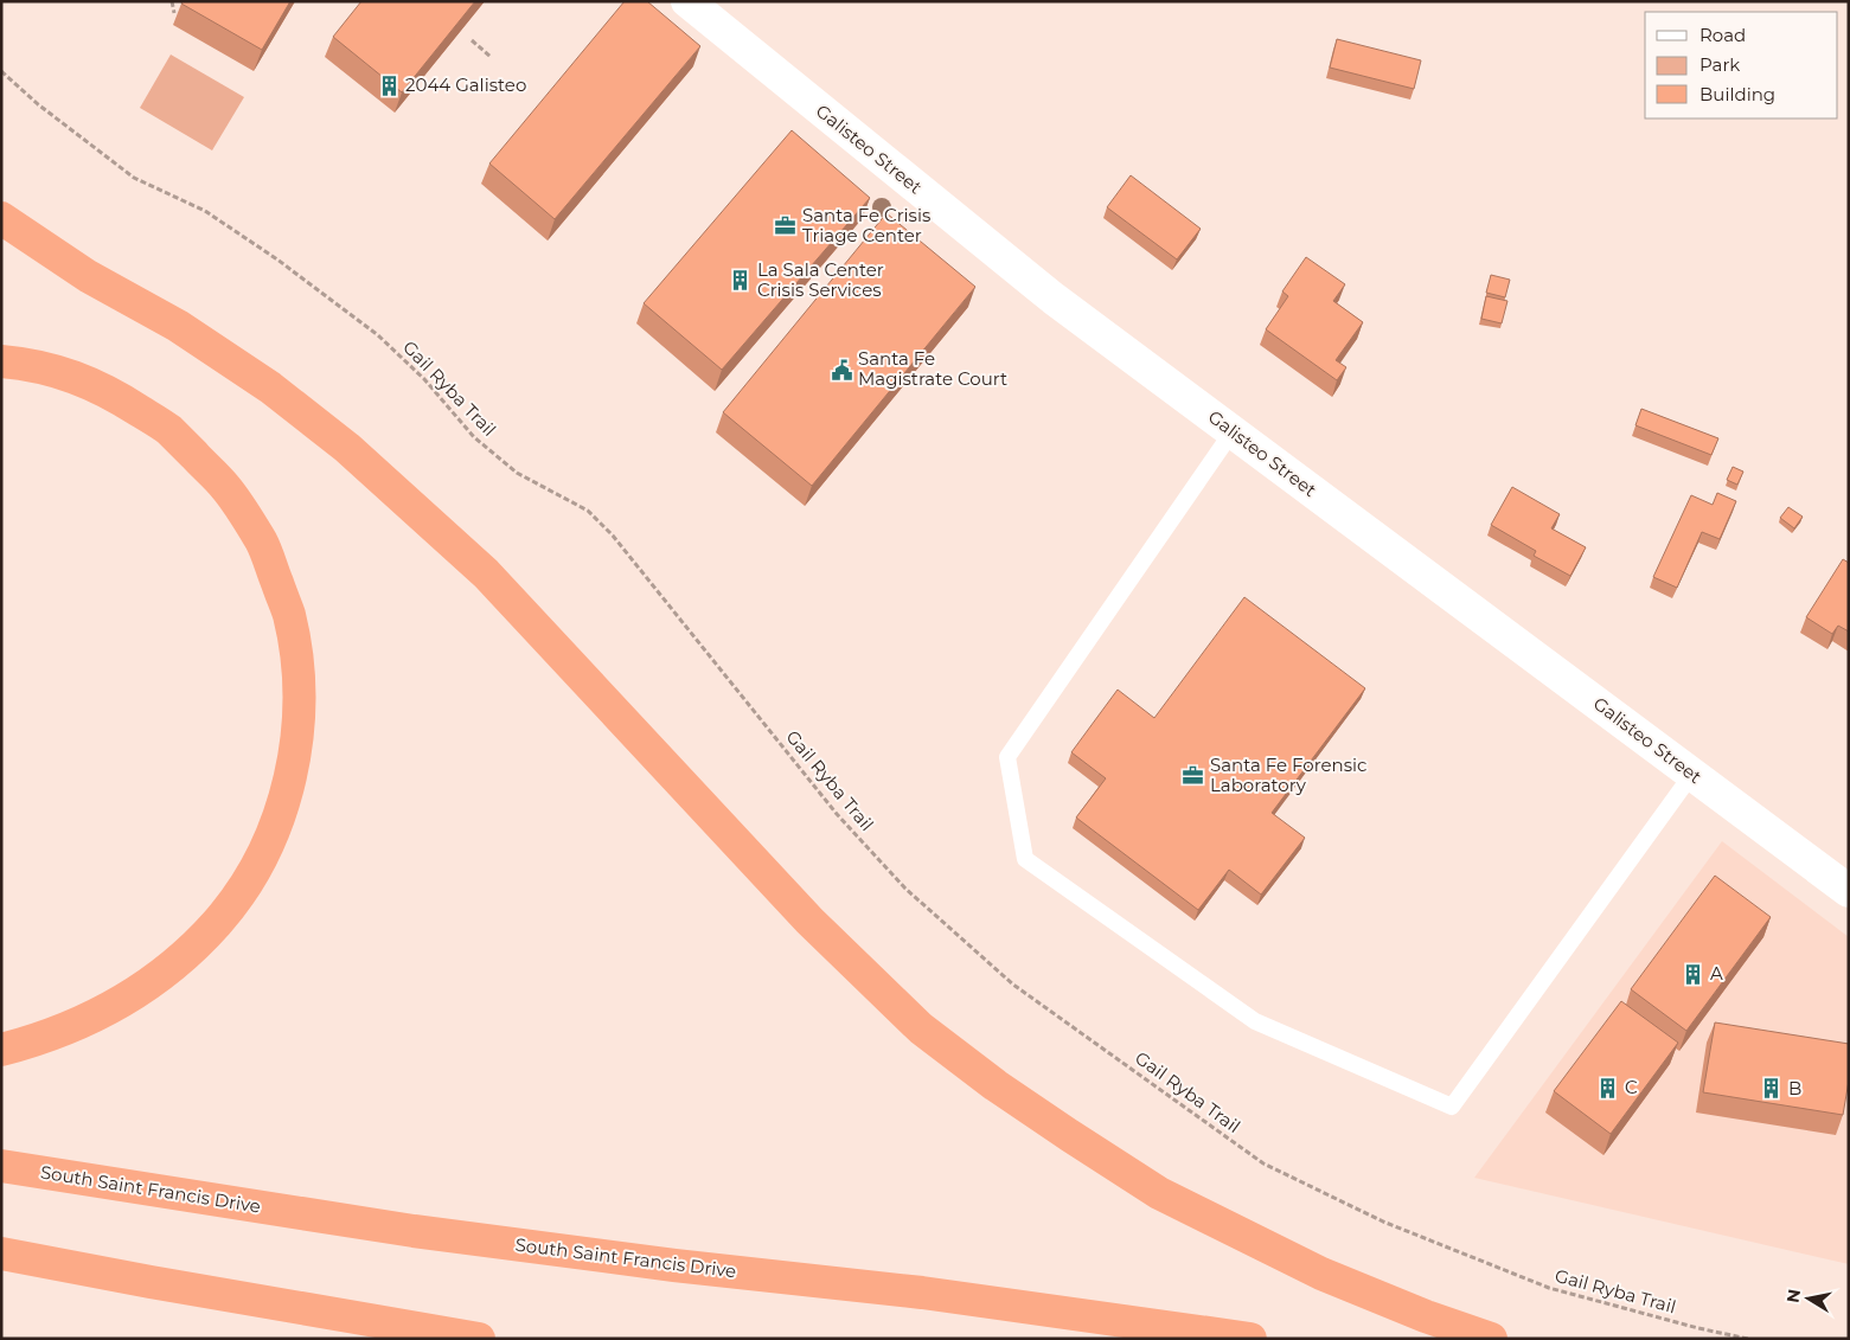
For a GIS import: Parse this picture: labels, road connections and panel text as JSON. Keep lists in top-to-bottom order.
{
  "streets": {
    "highway": ["South Saint Francis Drive"],
    "street": ["Galisteo Street"],
    "path": ["Gail Ryba Trail"]
  },
  "places": {
    "building": [
      "2044 Galisteo",
      "La Sala Center Crisis Services",
      "A",
      "C",
      "B"
    ],
    "office": ["Santa Fe Crisis Triage Center", "Santa Fe Forensic Laboratory"],
    "public building": ["Santa Fe Magistrate Court"]
  },
  "legend": ["Road", "Park", "Building"],
  "north": "left"
}
